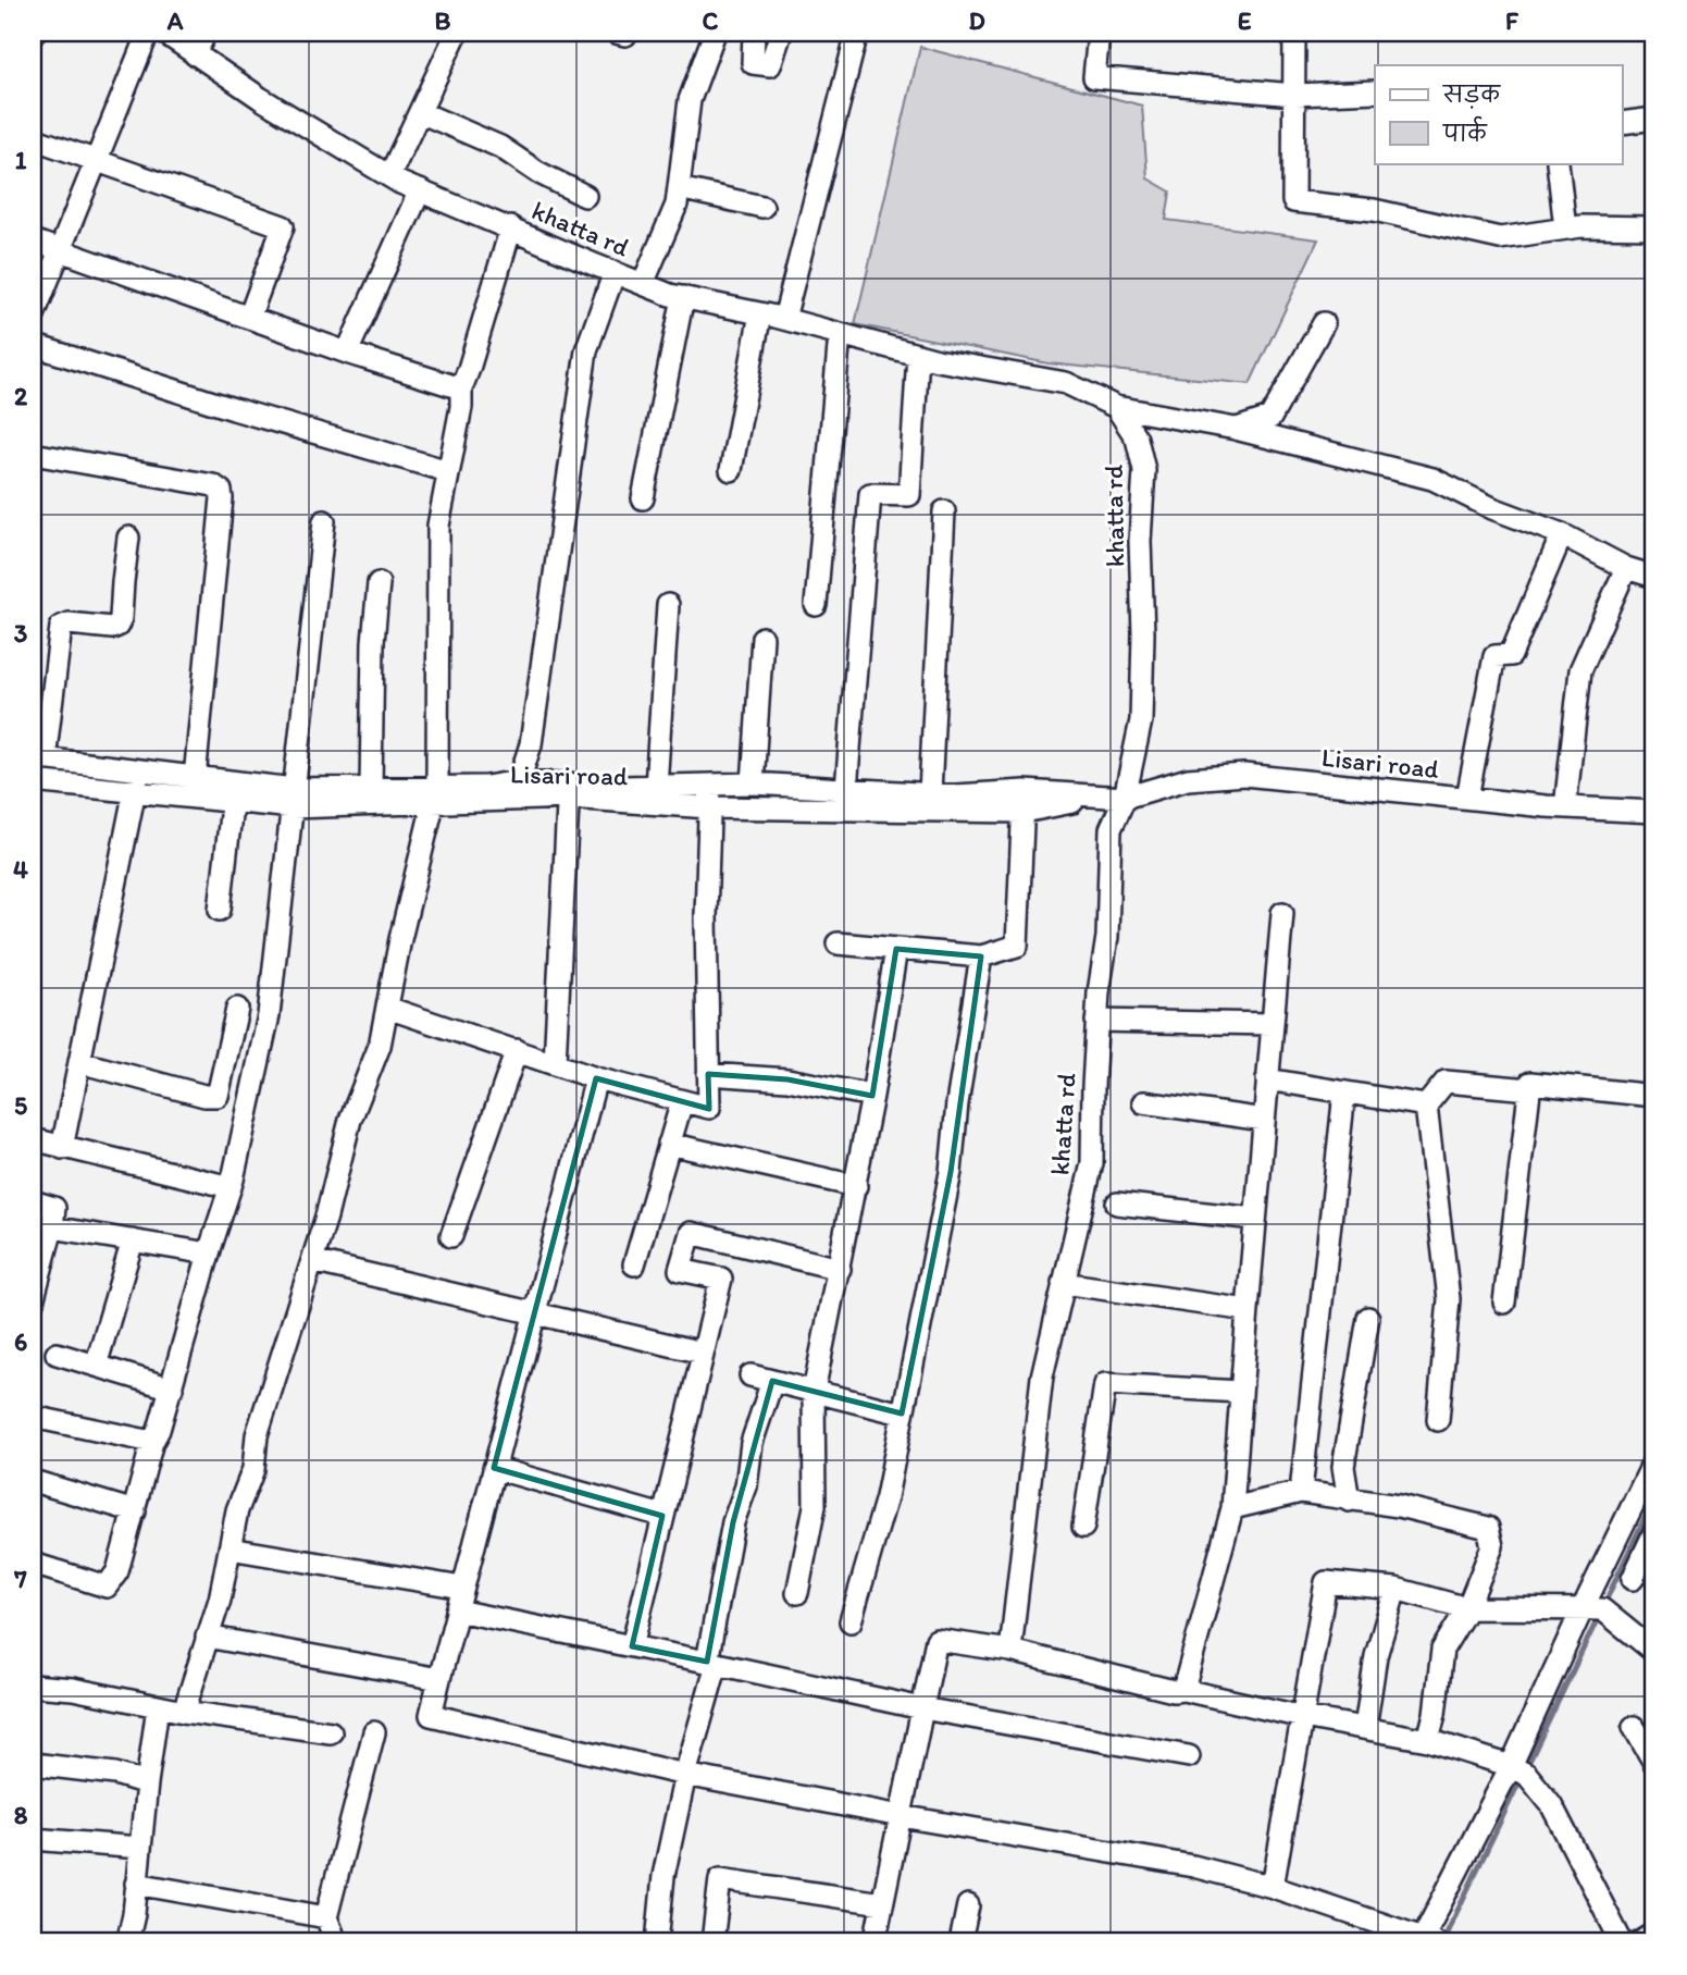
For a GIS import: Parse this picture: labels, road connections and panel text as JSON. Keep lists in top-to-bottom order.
{
  "streets": {
    "street": ["khatta rd", "Lisari road"]
  },
  "crossings": [
    ["khatta rd", "Lisari road"]
  ],
  "legend": ["सड़क", "पार्क"],
  "grid": {
    "columns": [
      "A",
      "B",
      "C",
      "D",
      "E",
      "F"
    ],
    "rows": [
      "1",
      "2",
      "3",
      "4",
      "5",
      "6",
      "7",
      "8"
    ]
  }
}
